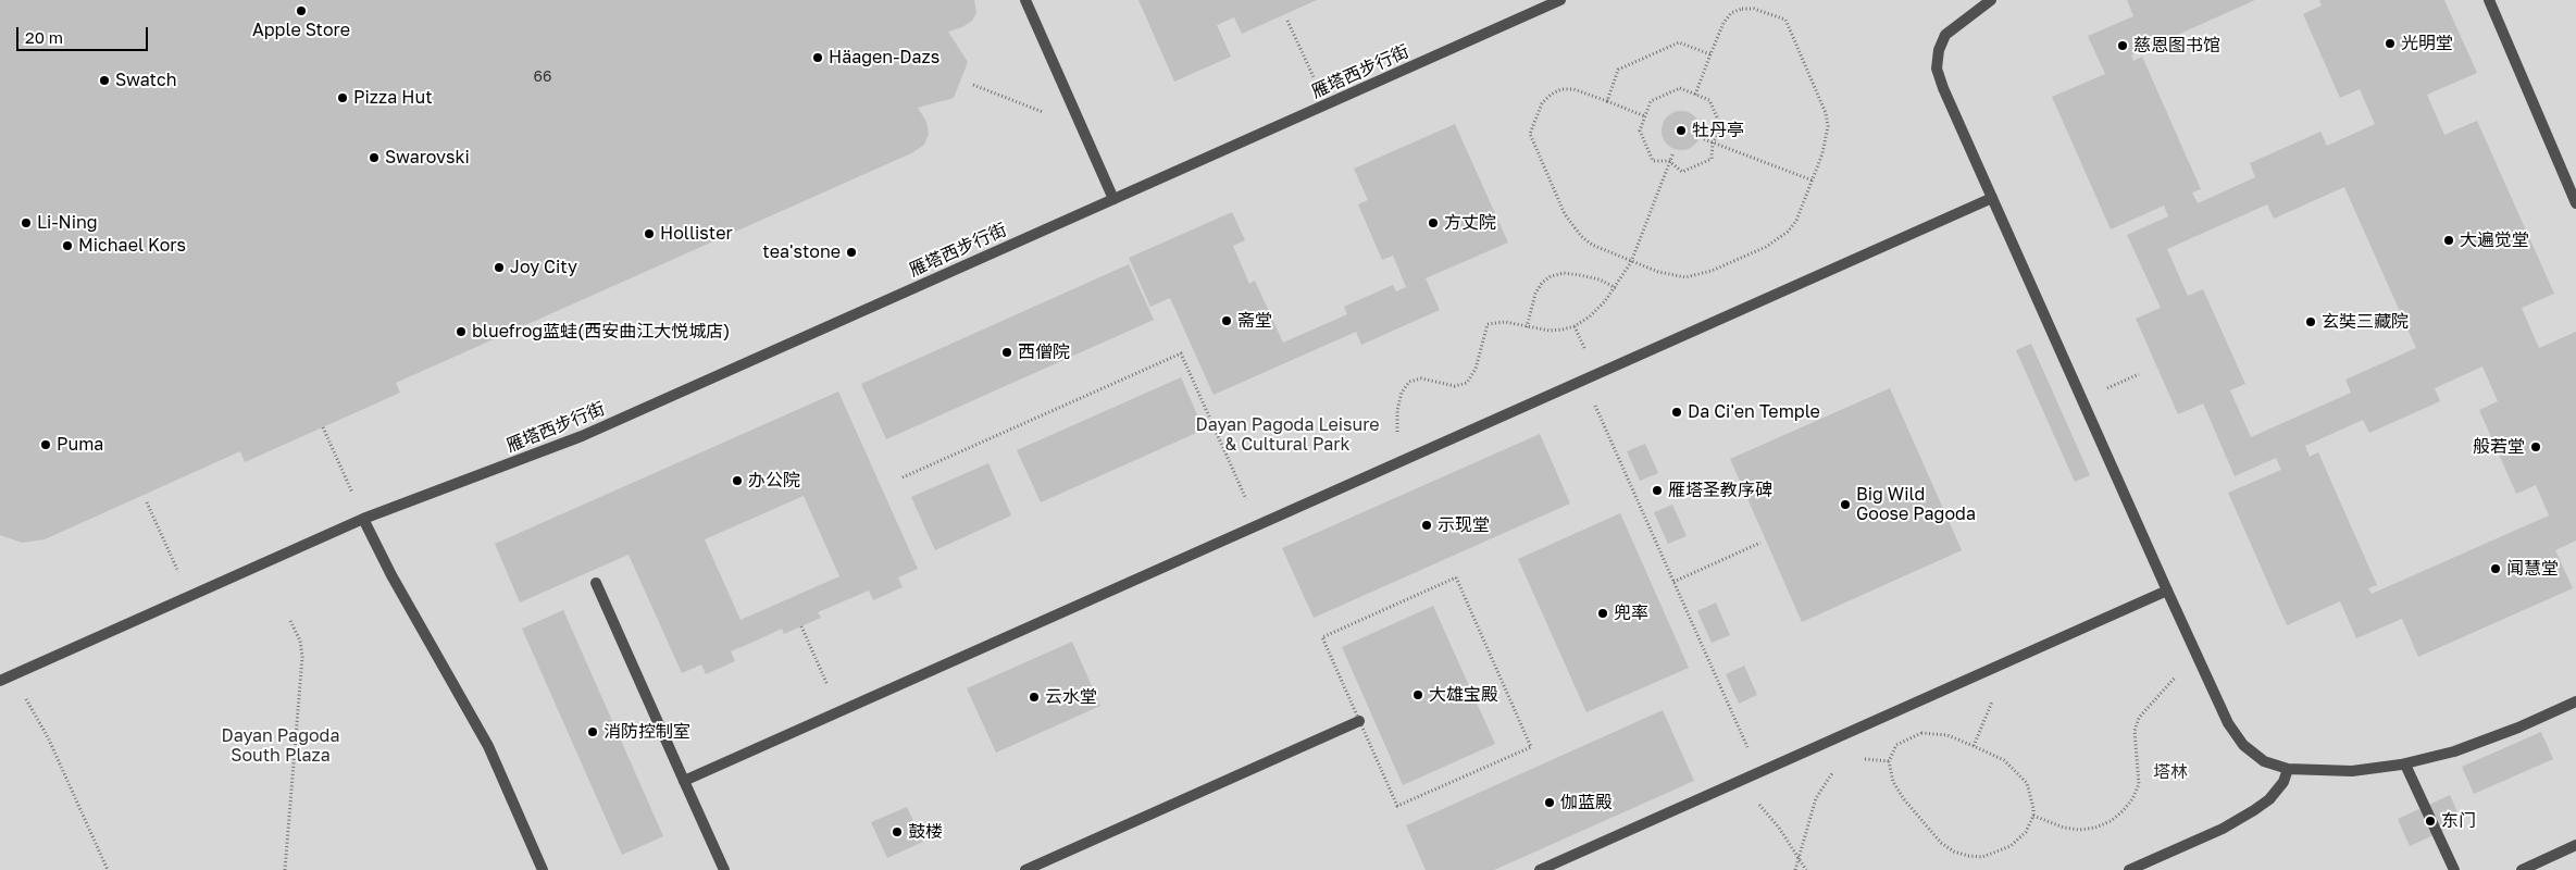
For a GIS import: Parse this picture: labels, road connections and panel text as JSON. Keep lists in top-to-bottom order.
{
  "streets": {
    "street": ["雁塔西步行街"]
  },
  "parks": ["Dayan Pagoda Leisure & Cultural Park", "Dayan Pagoda South Plaza", "塔林"],
  "places": [
    "Apple Store",
    "光明堂",
    "慈恩图书馆",
    "Häagen-Dazs",
    "Swatch",
    "Pizza Hut",
    "牡丹亭",
    "Swarovski",
    "Li-Ning",
    "方丈院",
    "Hollister",
    "大遍觉堂",
    "Michael Kors",
    "tea'stone",
    "Joy City",
    "斋堂",
    "玄奘三藏院",
    "bluefrog蓝蛙(西安曲江大悦城店)",
    "西僧院",
    "Da Ci'en Temple",
    "Puma",
    "般若堂",
    "办公院",
    "雁塔圣教序碑",
    "Big Wild Goose Pagoda",
    "示现堂",
    "闻慧堂",
    "兜率",
    "大雄宝殿",
    "云水堂",
    "消防控制室",
    "伽蓝殿",
    "东门",
    "鼓楼"
  ],
  "house_numbers": ["66"],
  "scale_bar": "20 m"
}
